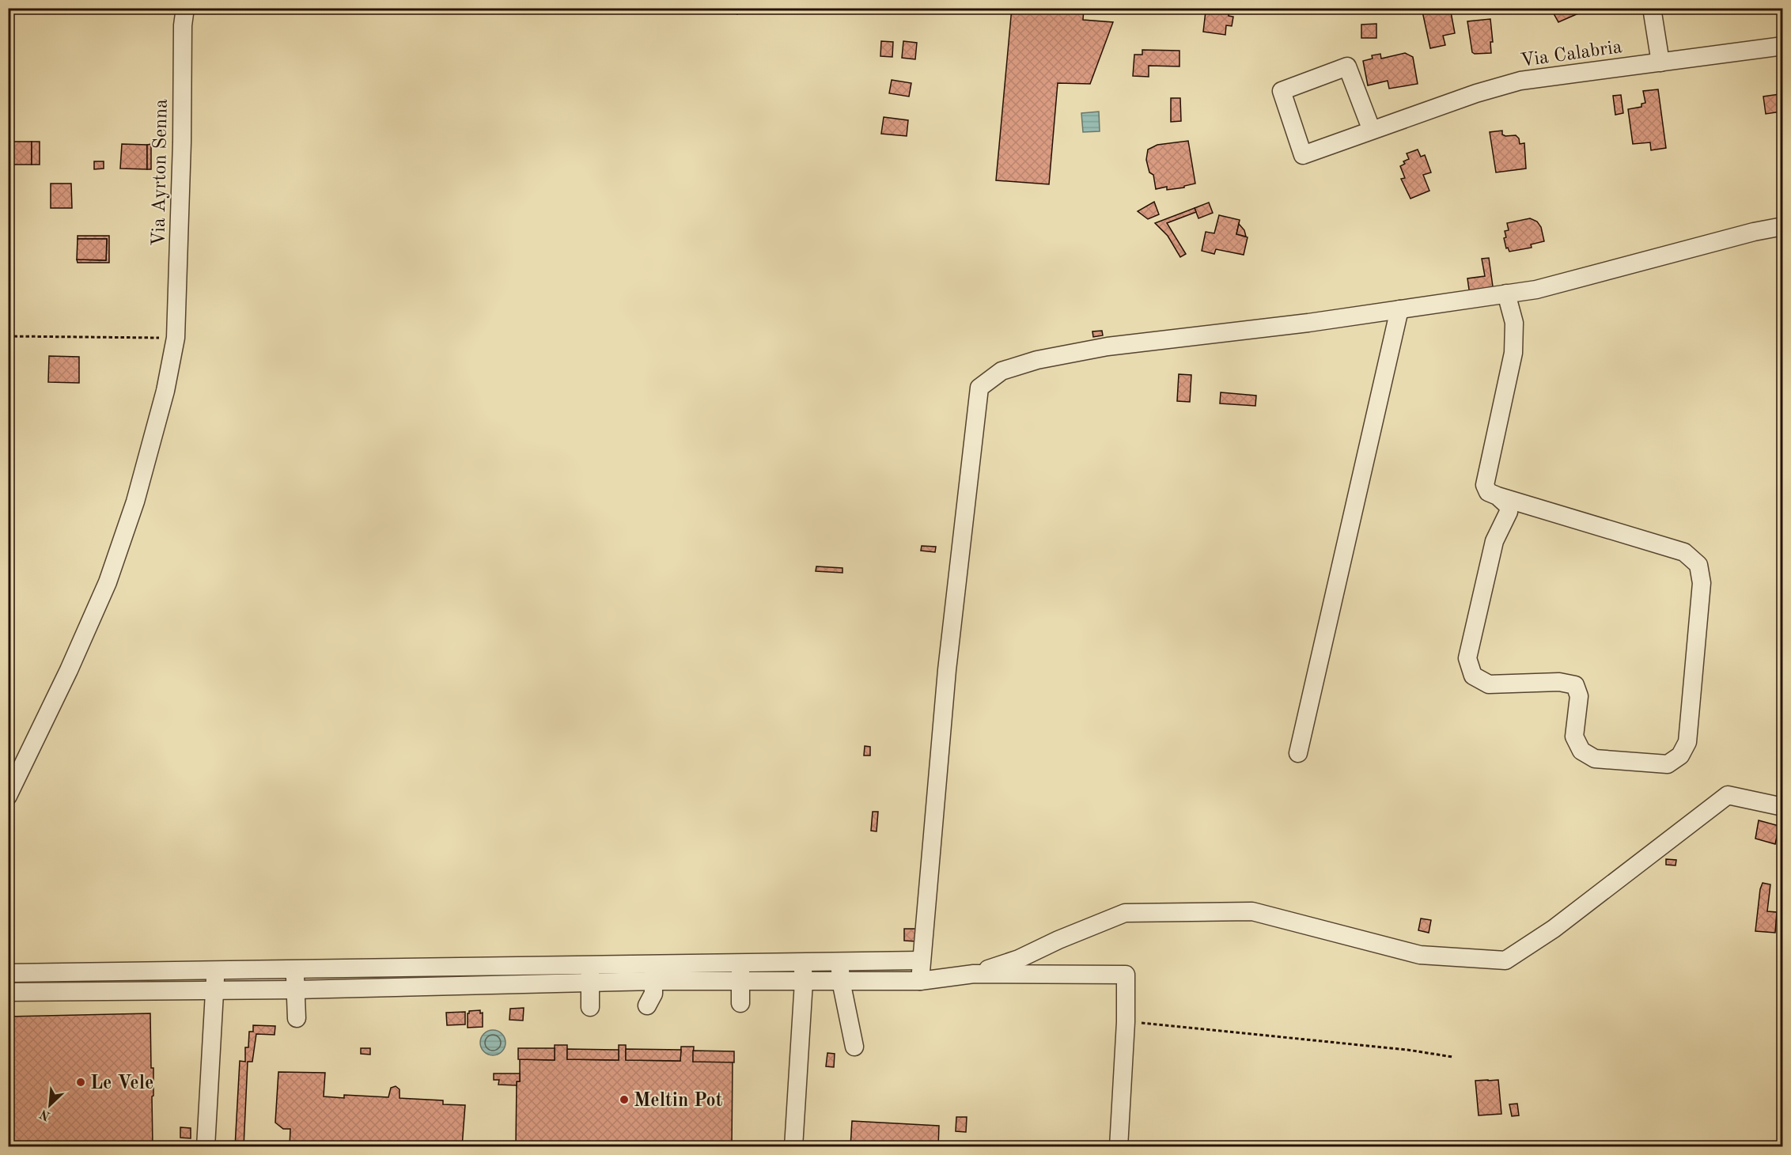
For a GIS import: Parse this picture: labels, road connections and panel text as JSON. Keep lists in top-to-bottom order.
{
  "streets": {
    "street": ["Via Calabria", "Via Ayrton Senna"]
  },
  "places": ["Le Vele", "Meltin Pot"],
  "north": "bottom left"
}
